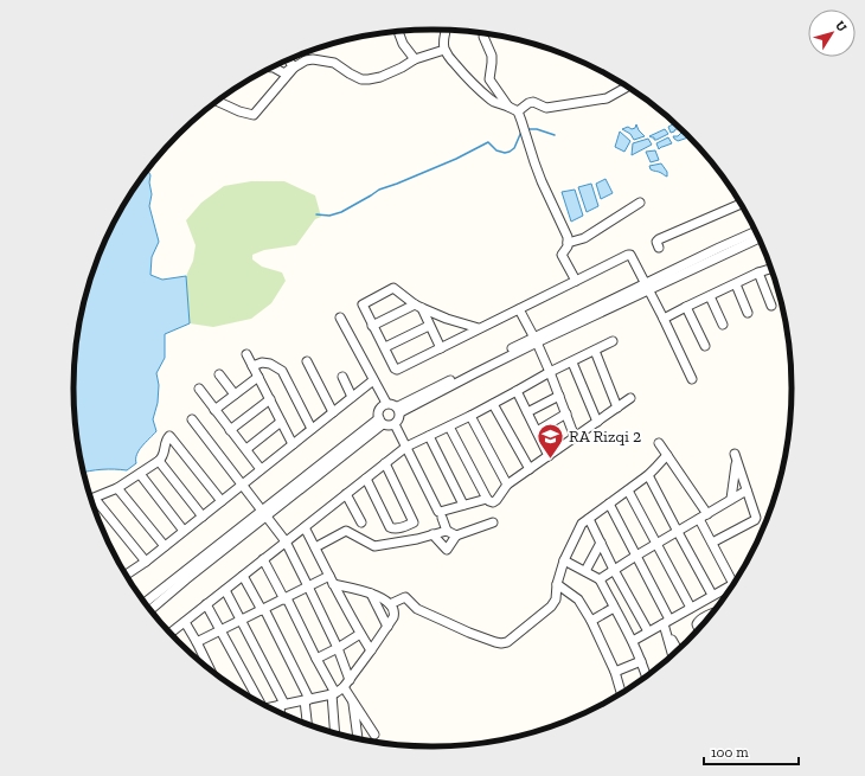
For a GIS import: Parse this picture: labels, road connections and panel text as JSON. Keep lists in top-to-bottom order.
{
  "places": {
    "school or university": ["RA Rizqi 2"]
  },
  "scale_bar": "100 m",
  "north": "top right"
}
